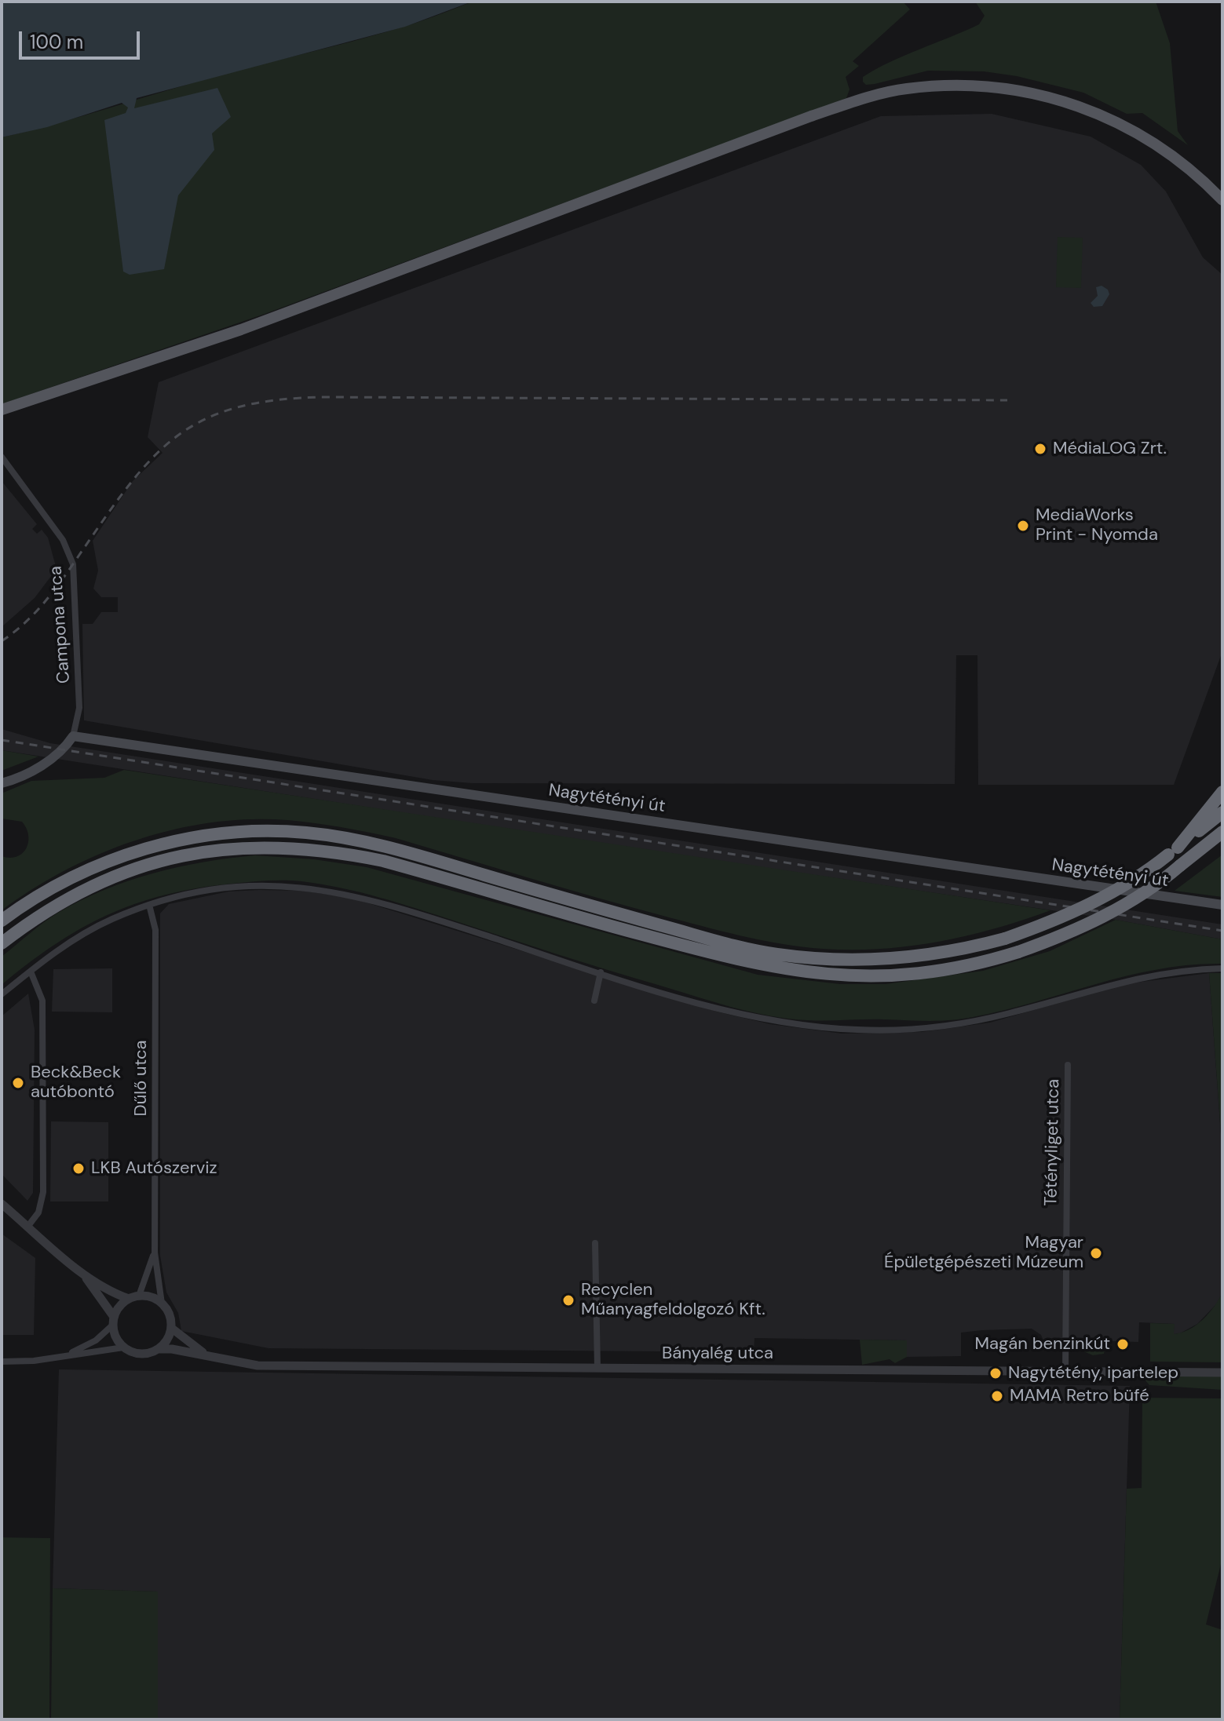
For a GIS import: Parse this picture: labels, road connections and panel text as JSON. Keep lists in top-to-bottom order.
{
  "streets": {
    "main road": ["Nagytétényi út"],
    "street": [
      "Campona utca",
      "Dűlő utca",
      "Tétényliget utca",
      "Bányalég utca"
    ]
  },
  "crossings": [
    ["Campona utca", "Nagytétényi út"],
    ["Dűlő utca", "Bányalég utca"],
    ["Tétényliget utca", "Bányalég utca"]
  ],
  "places": [
    "MédiaLOG Zrt.",
    "MediaWorks Print - Nyomda",
    "Beck&Beck autóbontó",
    "LKB Autószerviz",
    "Magyar Épületgépészeti Múzeum",
    "Recyclen Műanyagfeldolgozó Kft.",
    "Magán benzinkút",
    "Nagytétény, ipartelep",
    "MAMA Retro büfé"
  ],
  "scale_bar": "100 m"
}
